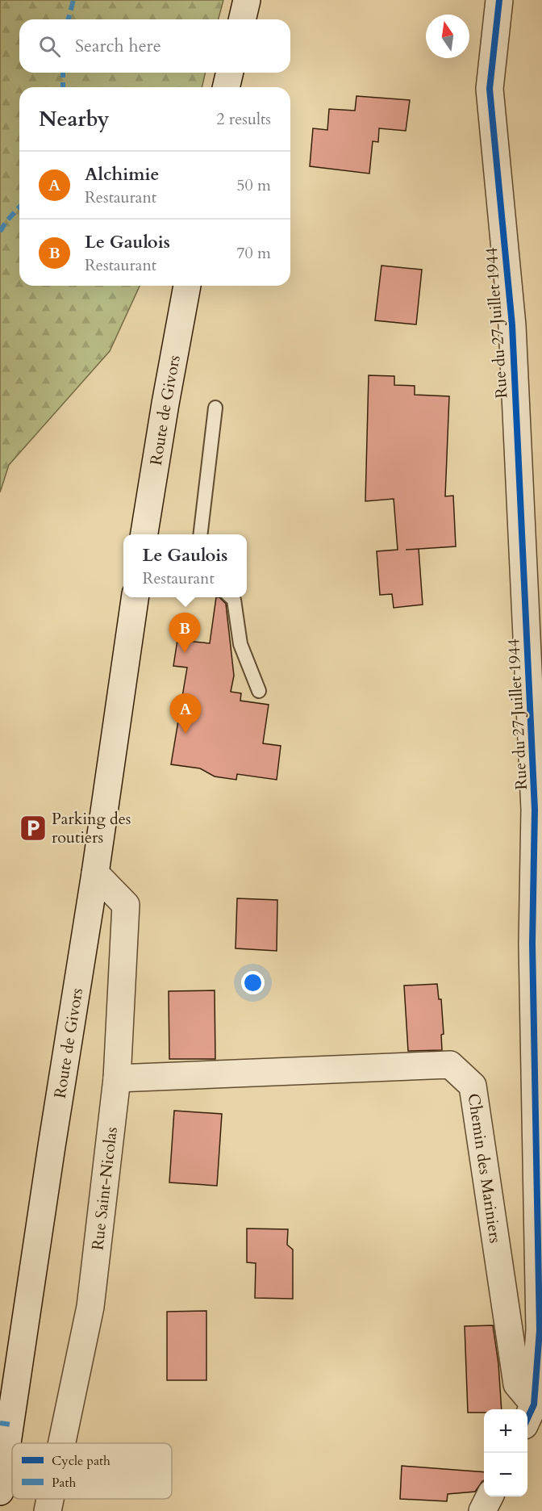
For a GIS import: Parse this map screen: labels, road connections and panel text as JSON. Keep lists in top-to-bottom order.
{
  "streets": {
    "street": [
      "Rue du 27 Juillet 1944",
      "Route de Givors",
      "Chemin des Mariniers",
      "Rue Saint-Nicolas"
    ]
  },
  "crossings": [
    ["Rue du 27 Juillet 1944", "Chemin des Mariniers"],
    ["Route de Givors", "Rue Saint-Nicolas"],
    ["Chemin des Mariniers", "Rue Saint-Nicolas"]
  ],
  "places": {
    "parking": ["Parking des routiers"]
  },
  "legend": ["Cycle path", "Path"],
  "north": "top",
  "page": {
    "search": "Search here",
    "heading": ["Nearby", "2 results"],
    "list": [
      {
        "mark": "A",
        "name": "Alchimie",
        "note": "Restaurant",
        "value": "50 m"
      },
      {
        "mark": "B",
        "name": "Le Gaulois",
        "note": "Restaurant",
        "value": "70 m"
      }
    ],
    "popup": ["Le Gaulois", "Restaurant"],
    "pins": ["B", "A"],
    "map_buttons": ["+", "−"]
  }
}
